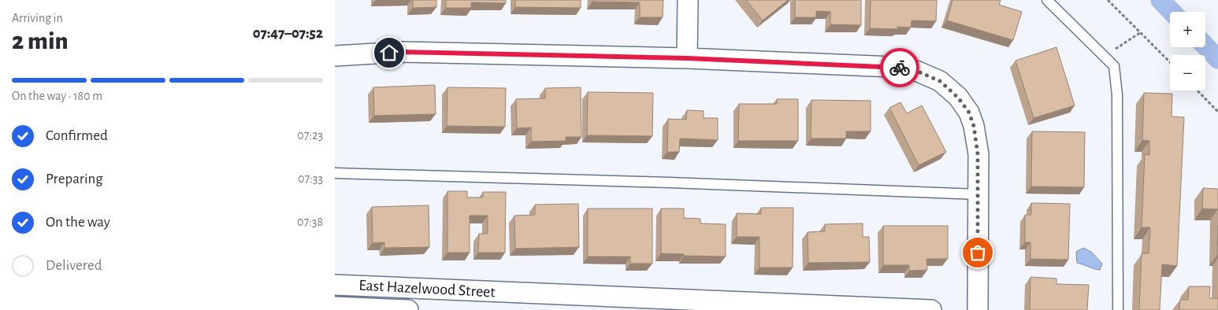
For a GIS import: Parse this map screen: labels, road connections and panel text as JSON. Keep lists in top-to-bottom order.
{
  "streets": {
    "street": ["East Hazelwood Street"]
  },
  "page": {
    "heading": ["2 min", "Arriving in", "07:47–07:52"],
    "map_buttons": ["+", "−"],
    "bar": "On the way · 180 m",
    "list": [
      ["Confirmed", "07:23"],
      ["Preparing", "07:33"],
      ["On the way", "07:38"],
      "Delivered"
    ]
  }
}
